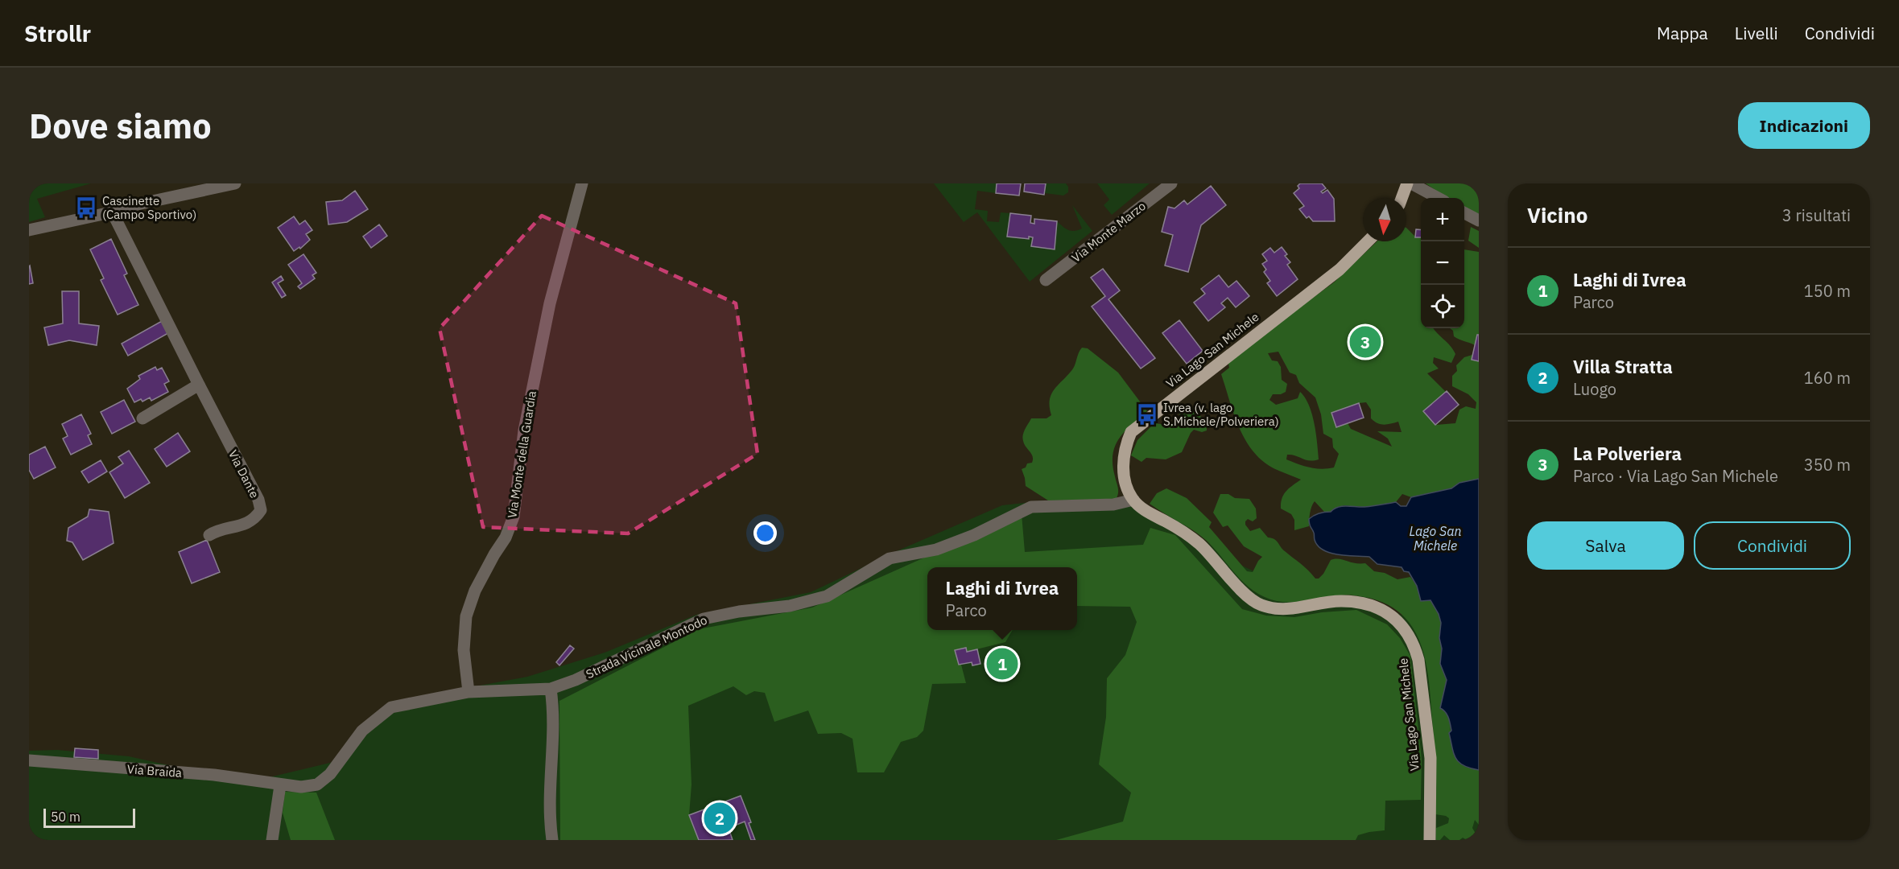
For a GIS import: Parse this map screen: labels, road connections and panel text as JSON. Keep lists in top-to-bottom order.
{
  "streets": {
    "main road": ["Via Lago San Michele"],
    "street": [
      "Via Monte Marzo",
      "Via Monte della Guardia",
      "Via Dante",
      "Strada Vicinale Montodo",
      "Via Braida"
    ]
  },
  "crossings": [
    ["Via Lago San Michele", "Strada Vicinale Montodo"],
    ["Via Monte della Guardia", "Strada Vicinale Montodo"],
    ["Via Monte della Guardia", "Via Braida"],
    ["Strada Vicinale Montodo", "Via Braida"]
  ],
  "water": ["Lago San Michele"],
  "places": {
    "bus stop": ["Cascinette (Campo Sportivo)", "Ivrea (v. lago S.Michele/Polveriera)"]
  },
  "scale_bar": "50 m",
  "north": "bottom",
  "page": {
    "header": "Strollr",
    "nav": ["Mappa", "Livelli", "Condividi"],
    "buttons": [
      "Indicazioni",
      ["Salva", "Condividi"]
    ],
    "title": "Dove siamo",
    "heading": ["Vicino", "3 risultati"],
    "map_buttons": ["+", "−"],
    "list": [
      {
        "mark": "1",
        "name": "Laghi di Ivrea",
        "note": "Parco",
        "value": "150 m"
      },
      {
        "mark": "2",
        "name": "Villa Stratta",
        "note": "Luogo",
        "value": "160 m"
      },
      {
        "mark": "3",
        "name": "La Polveriera",
        "note": "Parco · Via Lago San Michele",
        "value": "350 m"
      }
    ],
    "pins": ["3", "1", "2"],
    "popup": ["Laghi di Ivrea", "Parco"],
    "scale": "50 m"
  }
}
